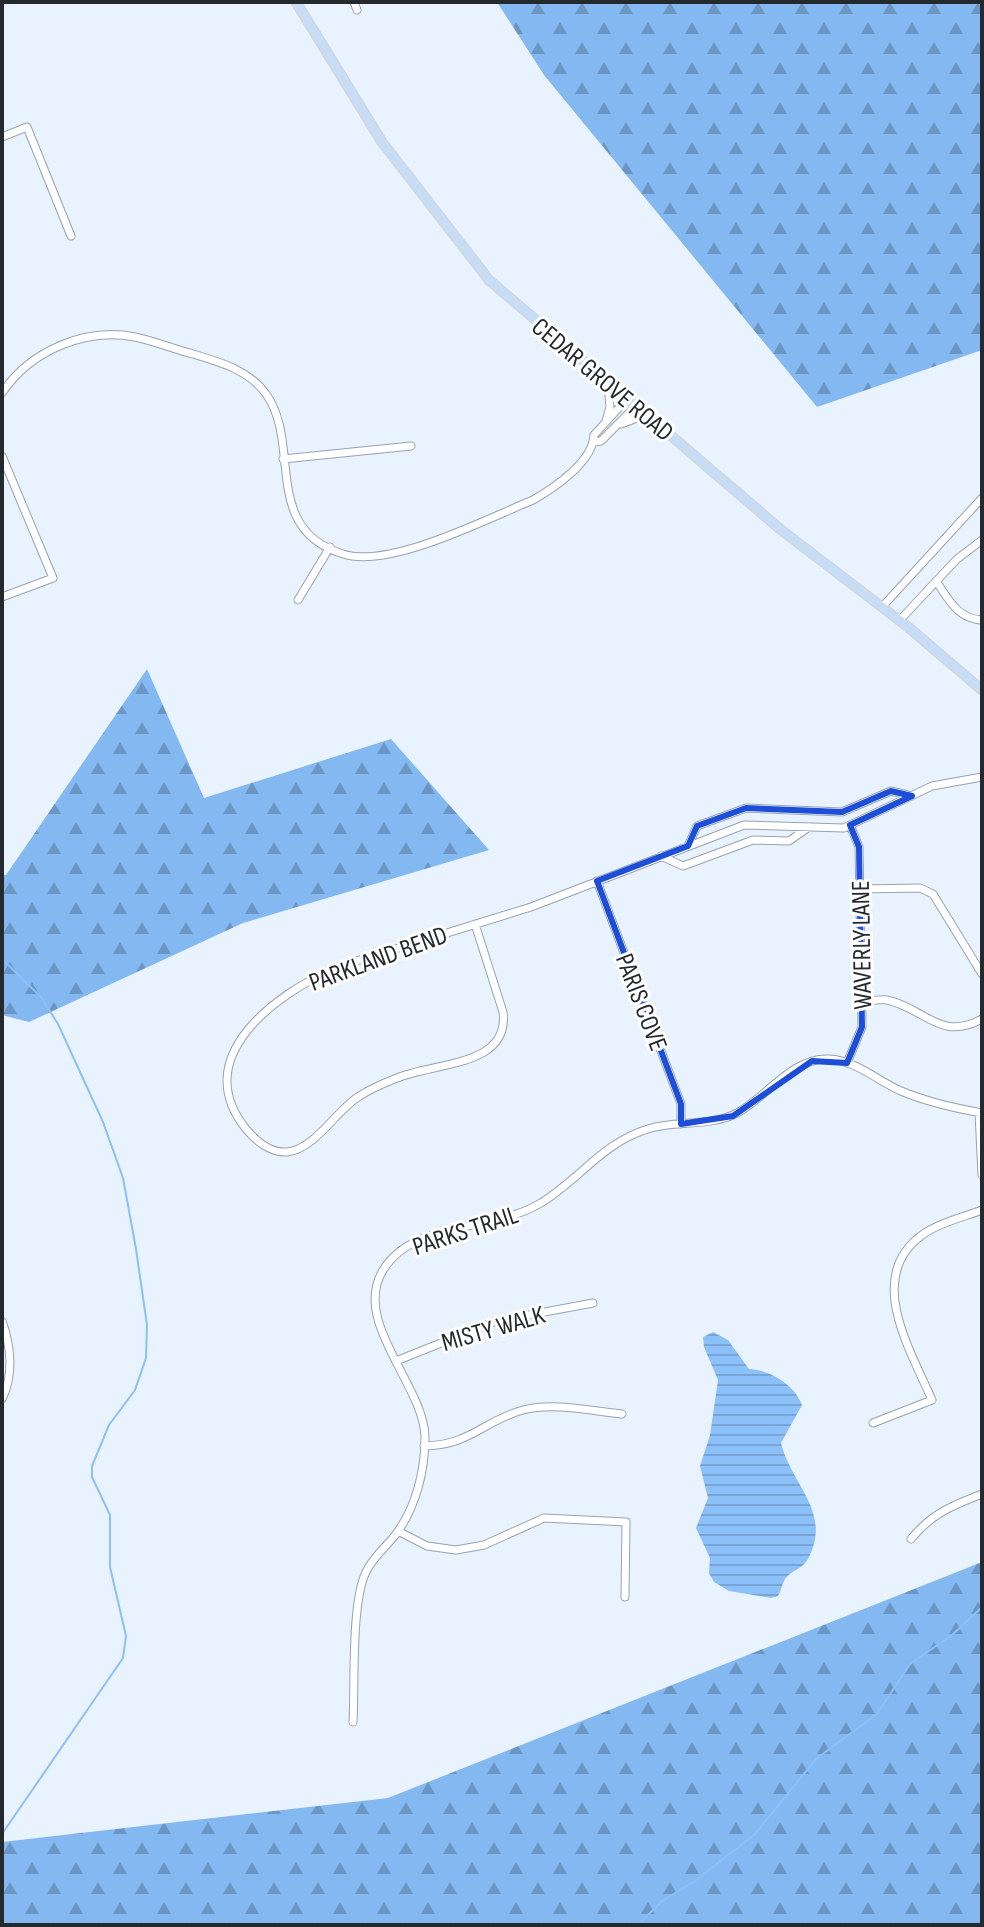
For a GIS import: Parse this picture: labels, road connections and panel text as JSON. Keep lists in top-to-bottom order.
{
  "streets": {
    "main road": ["CEDAR GROVE ROAD"],
    "street": [
      "WAVERLY LANE",
      "PARKLAND BEND",
      "PARIS COVE",
      "PARKS TRAIL",
      "MISTY WALK"
    ]
  },
  "crossings": [
    ["WAVERLY LANE", "PARKLAND BEND"],
    ["WAVERLY LANE", "PARKS TRAIL"],
    ["PARKLAND BEND", "PARIS COVE"],
    ["PARIS COVE", "PARKS TRAIL"],
    ["PARKS TRAIL", "MISTY WALK"]
  ]
}
